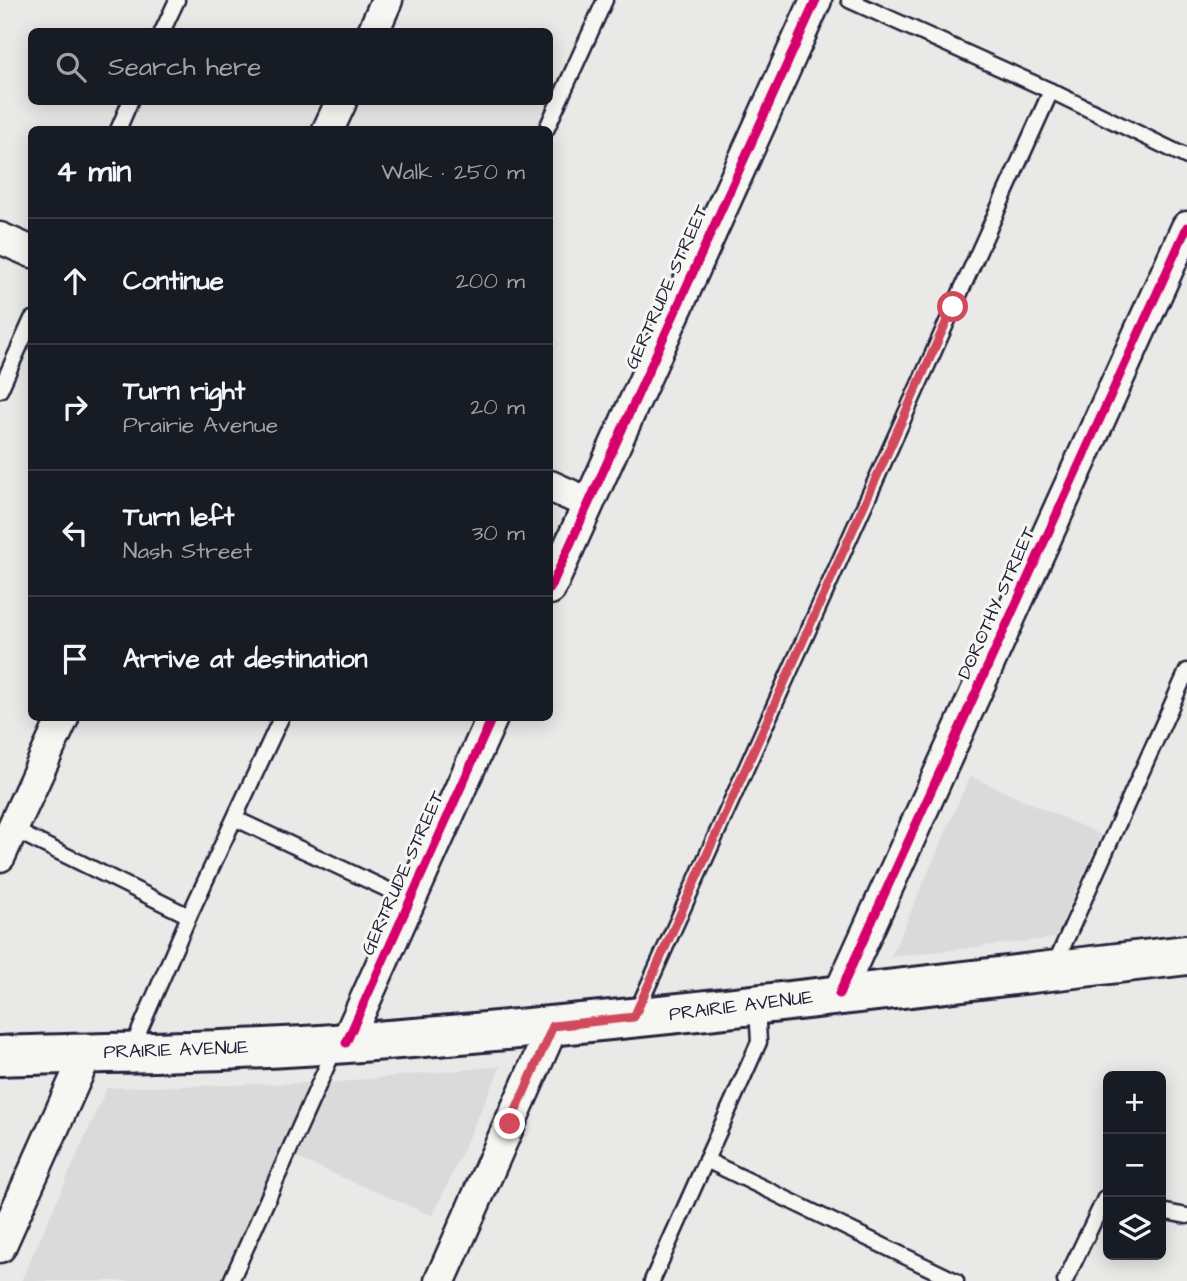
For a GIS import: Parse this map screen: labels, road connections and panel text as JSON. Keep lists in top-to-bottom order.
{
  "streets": {
    "main road": ["PRAIRIE AVENUE"],
    "street": ["GERTRUDE STREET", "DOROTHY STREET"]
  },
  "crossings": [
    ["GERTRUDE STREET", "PRAIRIE AVENUE"],
    ["DOROTHY STREET", "PRAIRIE AVENUE"]
  ],
  "page": {
    "search": "Search here",
    "heading": ["4 min", "Walk · 250 m"],
    "list": [
      ["Continue", "200 m"],
      ["Turn right", "Prairie Avenue", "20 m"],
      ["Turn left", "Nash Street", "30 m"],
      "Arrive at destination"
    ],
    "map_buttons": ["+", "−"]
  }
}
